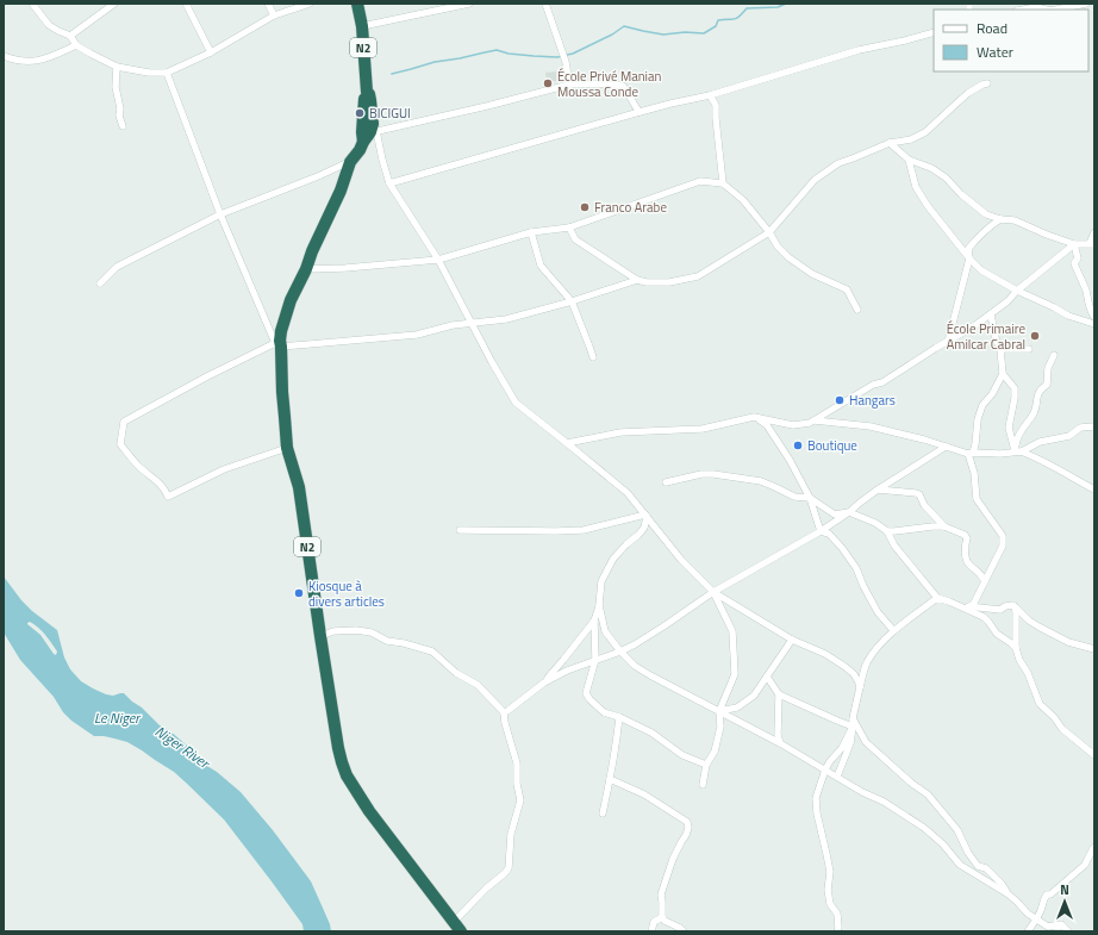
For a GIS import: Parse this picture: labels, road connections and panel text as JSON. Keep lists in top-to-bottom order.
{
  "streets": {
    "highway": ["N2"]
  },
  "water": ["Le Niger", "Niger River"],
  "places": [
    "École Privé Manian Moussa Conde",
    "BICIGUI",
    "Franco Arabe",
    "École Primaire Amilcar Cabral",
    "Hangars",
    "Boutique",
    "Kiosque à divers articles"
  ],
  "legend": ["Road", "Water"],
  "north": "top"
}
